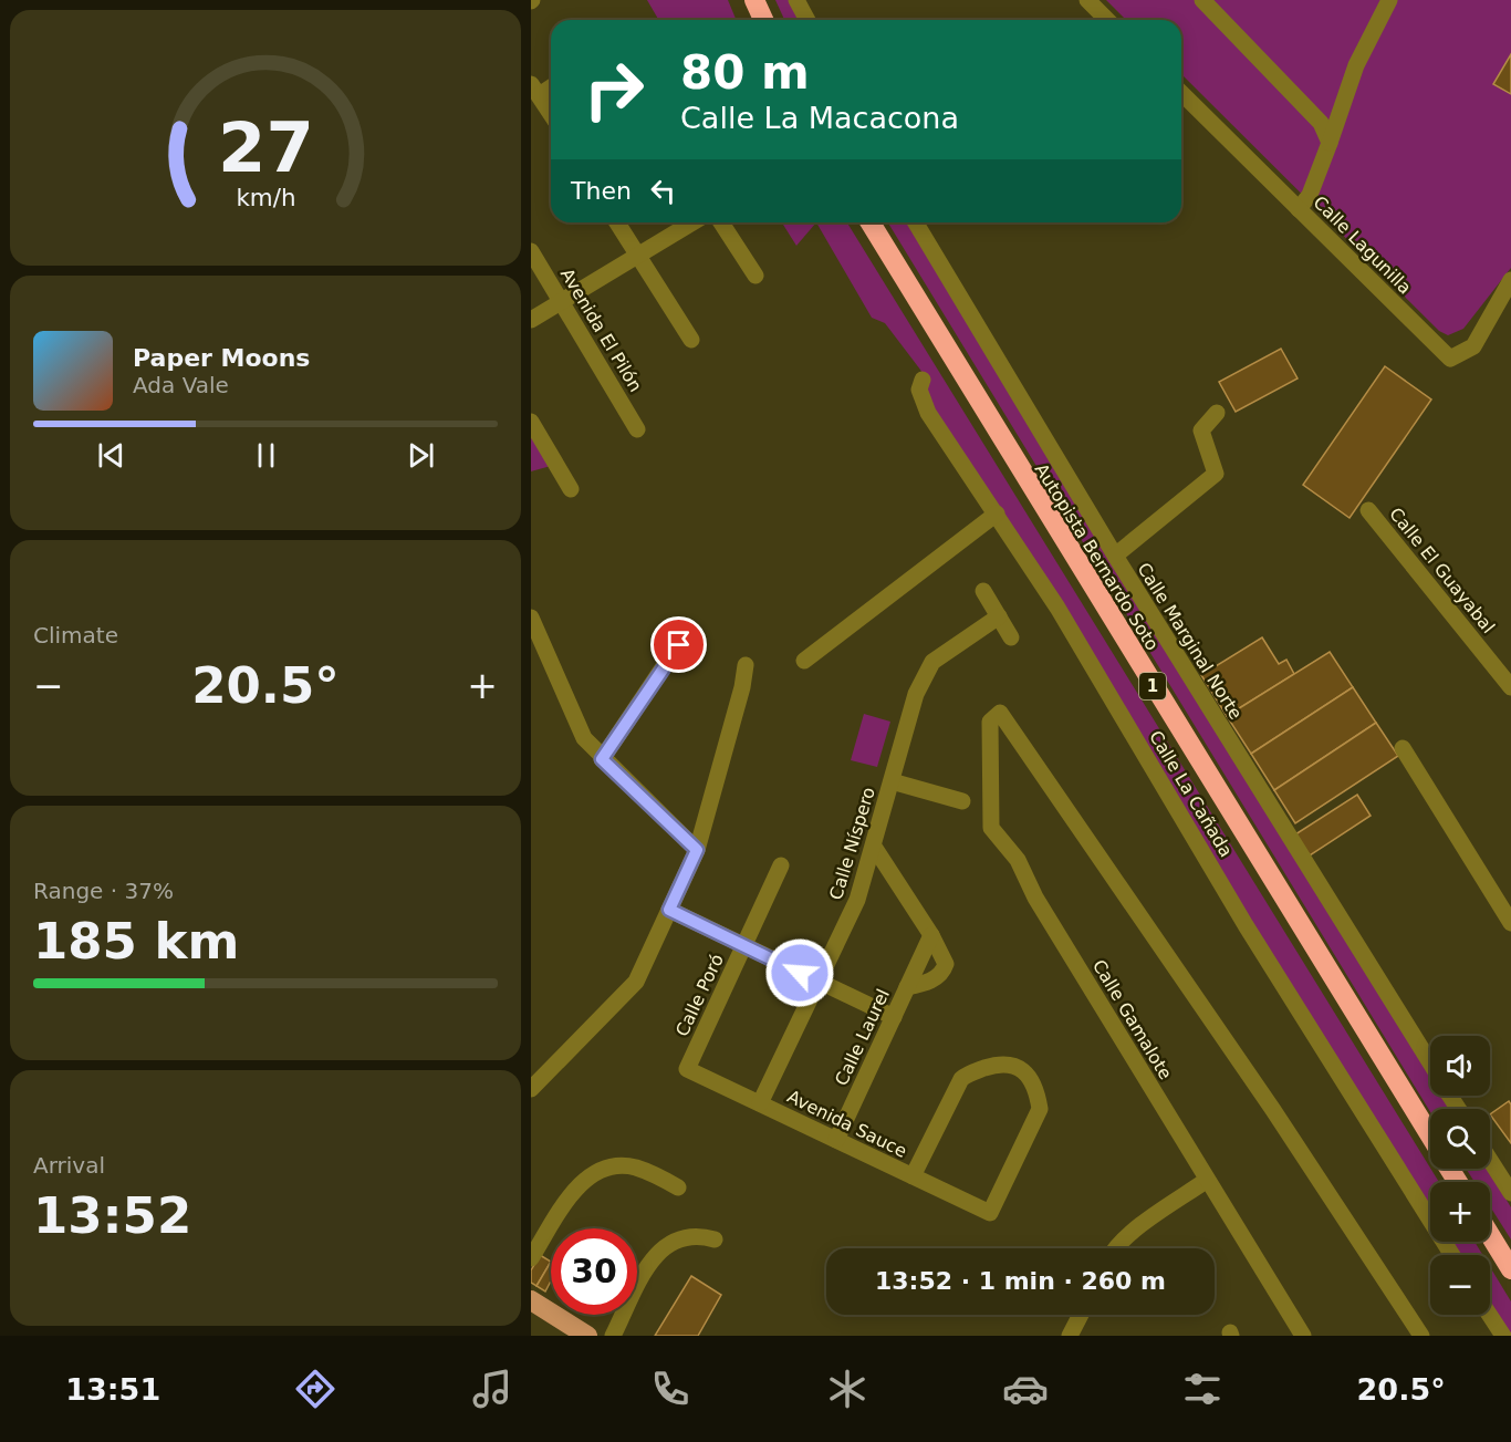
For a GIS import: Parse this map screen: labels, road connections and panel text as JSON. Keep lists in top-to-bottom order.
{
  "streets": {
    "highway": ["Autopista Bernardo Soto", "1"],
    "street": [
      "Calle Lagunilla",
      "Avenida El Pilón",
      "Calle El Guayabal",
      "Calle Marginal Norte",
      "Calle La Cañada",
      "Calle Níspero",
      "Calle Poró",
      "Calle Gamalote",
      "Calle Laurel",
      "Avenida Sauce"
    ]
  },
  "crossings": [
    ["Calle Níspero", "Calle Laurel"],
    ["Calle Níspero", "Avenida Sauce"],
    ["Calle Poró", "Avenida Sauce"],
    ["Calle Laurel", "Avenida Sauce"]
  ],
  "page": {
    "turn": ["80 m", "Calle La Macacona"],
    "then": "Then",
    "song": ["Paper Moons", "Ada Vale"],
    "tile": [
      "Climate",
      ["Range · 37%", "185 km"],
      ["Arrival", "13:52"]
    ],
    "heat": ["−", "20.5°", "+"],
    "map_buttons": ["+", "−"],
    "limit": "30",
    "trip": "13:52 · 1 min · 260 m",
    "tabs": ["13:51", "20.5°"],
    "gauge": ["27", "km/h"]
  }
}
